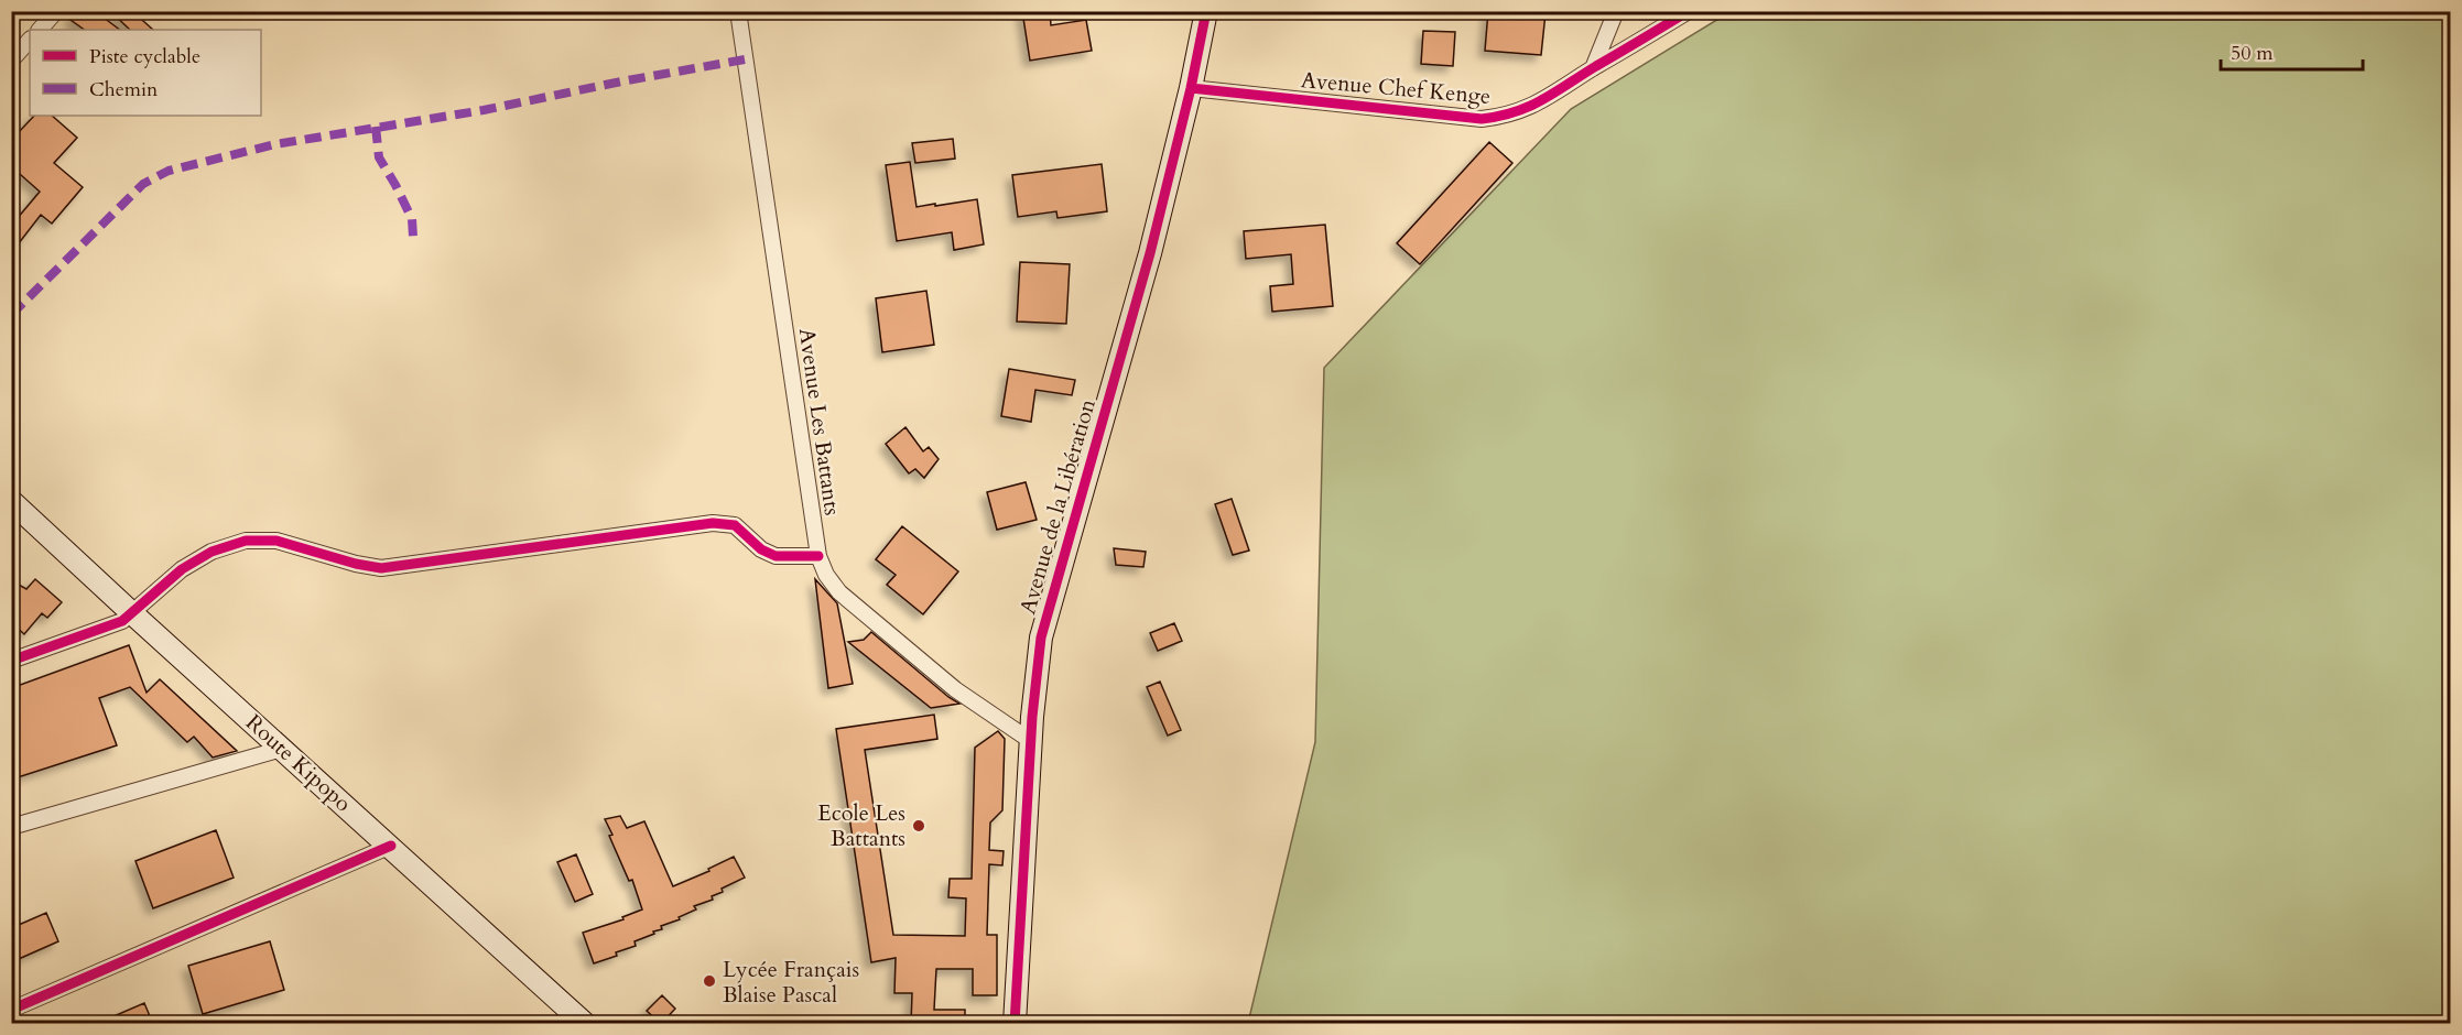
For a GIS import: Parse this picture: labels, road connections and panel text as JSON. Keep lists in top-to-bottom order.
{
  "streets": {
    "street": [
      "Avenue Chef Kenge",
      "Avenue Les Battants",
      "Avenue de la Libération",
      "Route Kipopo"
    ]
  },
  "crossings": [
    ["Avenue Chef Kenge", "Avenue de la Libération"],
    ["Avenue Les Battants", "Avenue de la Libération"]
  ],
  "places": ["Ecole Les Battants", "Lycée Français Blaise Pascal"],
  "legend": ["Piste cyclable", "Chemin"],
  "scale_bar": "50 m"
}
